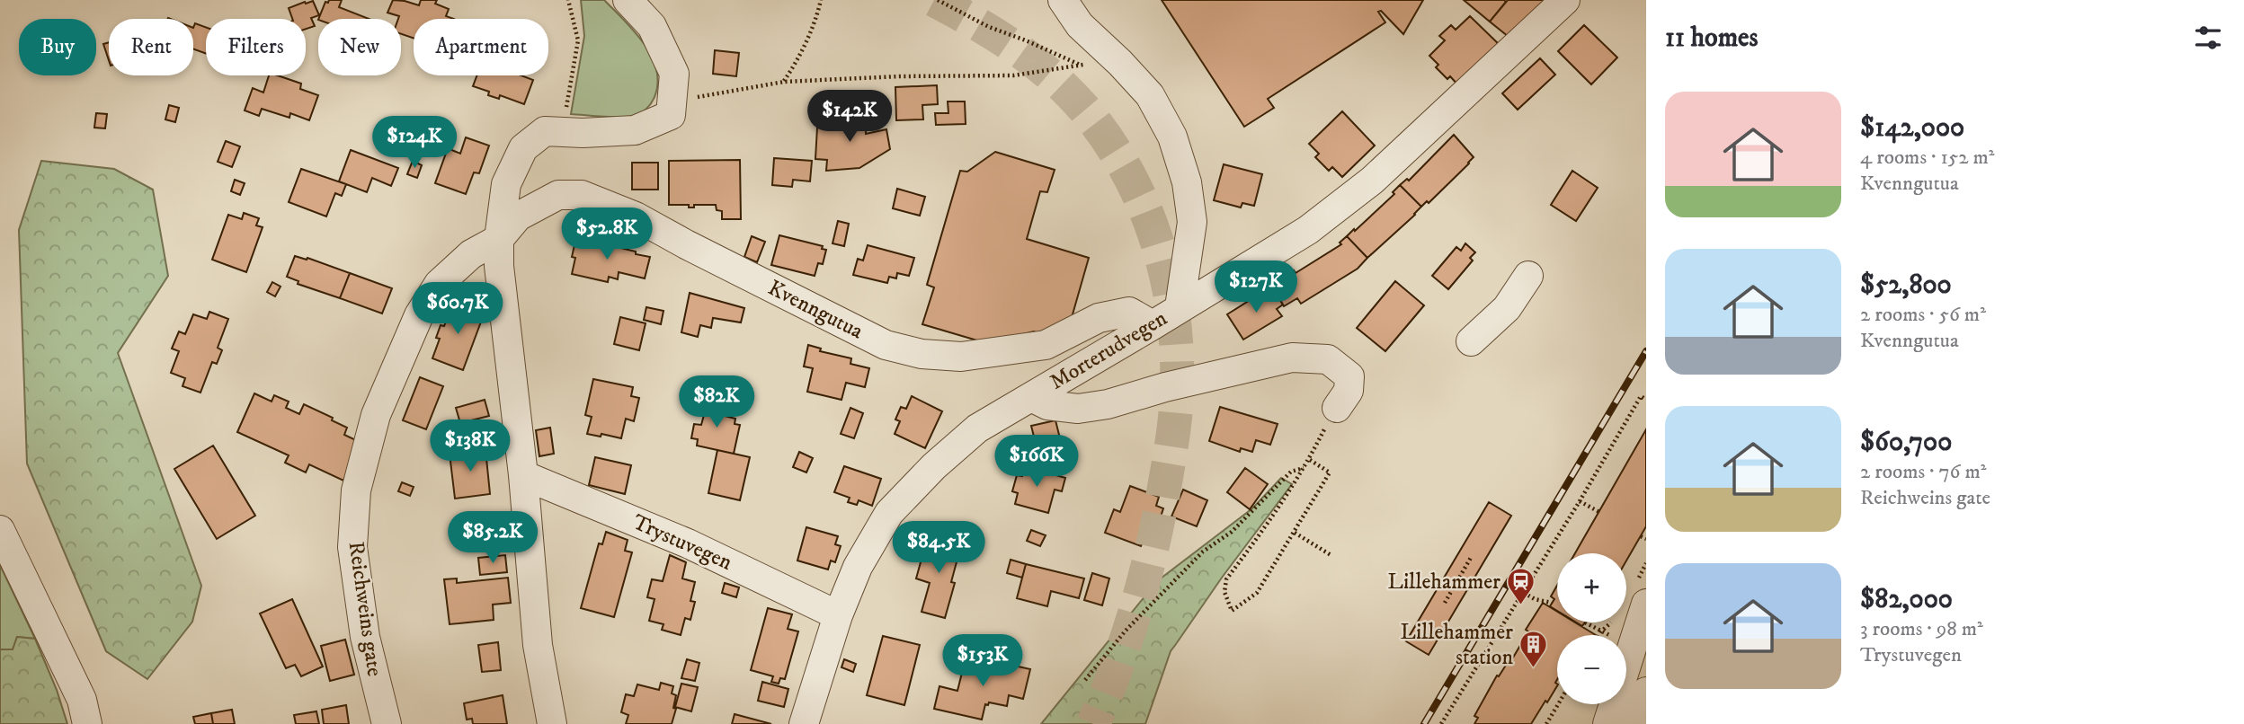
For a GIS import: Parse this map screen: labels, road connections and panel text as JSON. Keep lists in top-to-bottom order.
{
  "streets": {
    "street": [
      "Kvenngutua",
      "Morterudvegen",
      "Trystuvegen",
      "Reichweins gate"
    ]
  },
  "crossings": [
    ["Kvenngutua", "Morterudvegen"],
    ["Kvenngutua", "Reichweins gate"],
    ["Morterudvegen", "Trystuvegen"]
  ],
  "places": {
    "station": ["Lillehammer"],
    "building": ["Lillehammer station"]
  },
  "page": {
    "heading": "11 homes",
    "chip": [
      "Buy",
      "Rent",
      "Filters",
      "New",
      "Apartment"
    ],
    "list": [
      {
        "name": "$142,000",
        "note": "4 rooms · 152 m² · Kvenngutua"
      },
      {
        "name": "$52,800",
        "note": "2 rooms · 56 m² · Kvenngutua"
      },
      {
        "name": "$60,700",
        "note": "2 rooms · 76 m² · Reichweins gate"
      },
      {
        "name": "$82,000",
        "note": "3 rooms · 98 m² · Trystuvegen"
      }
    ],
    "price": [
      "$142K",
      "$124K",
      "$52.8K",
      "$127K",
      "$60.7K",
      "$82K",
      "$138K",
      "$166K",
      "$85.2K",
      "$84.5K",
      "$153K"
    ],
    "map_buttons": ["+", "−"]
  }
}
